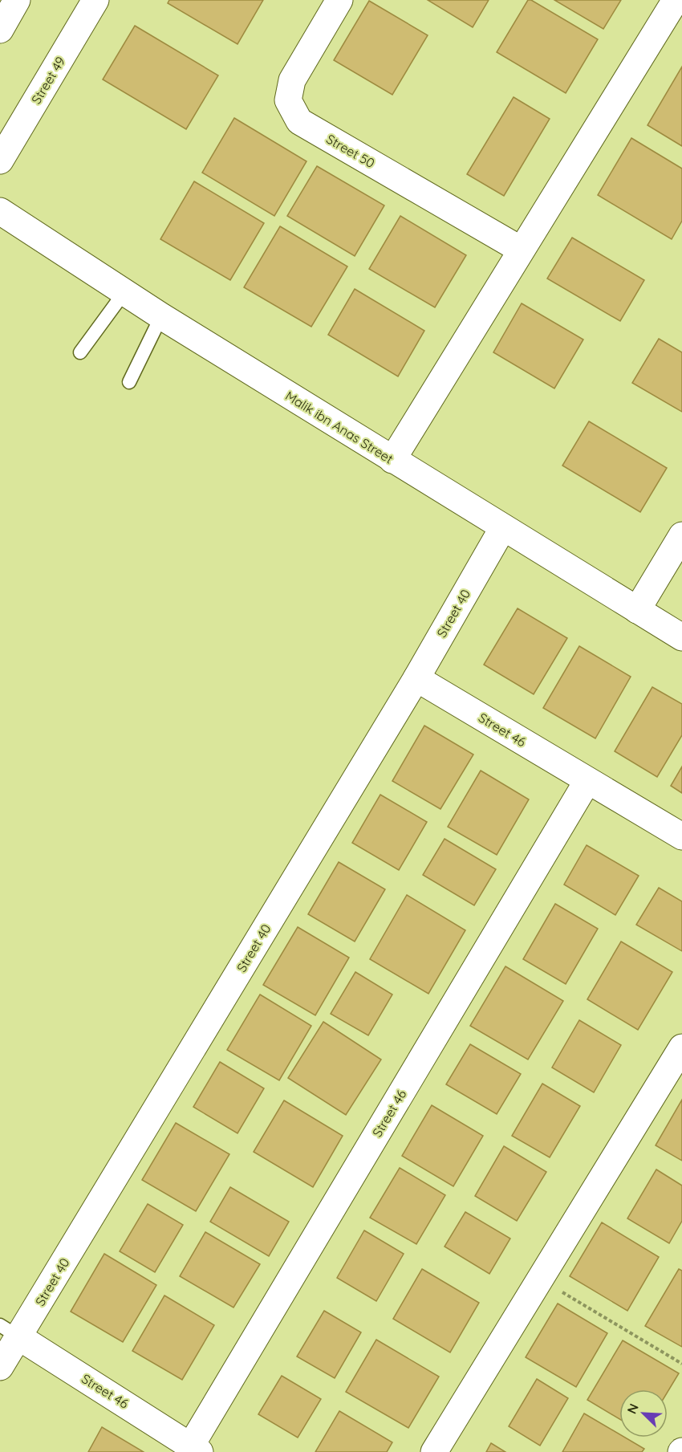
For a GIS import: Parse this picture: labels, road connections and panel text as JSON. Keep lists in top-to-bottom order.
{
  "streets": {
    "street": [
      "Street 49",
      "Street 50",
      "Malik ibn Anas Street",
      "Street 40",
      "Street 46"
    ]
  },
  "crossings": [
    ["Malik ibn Anas Street", "Street 40"],
    ["Street 40", "Street 46"]
  ],
  "north": "top left"
}
